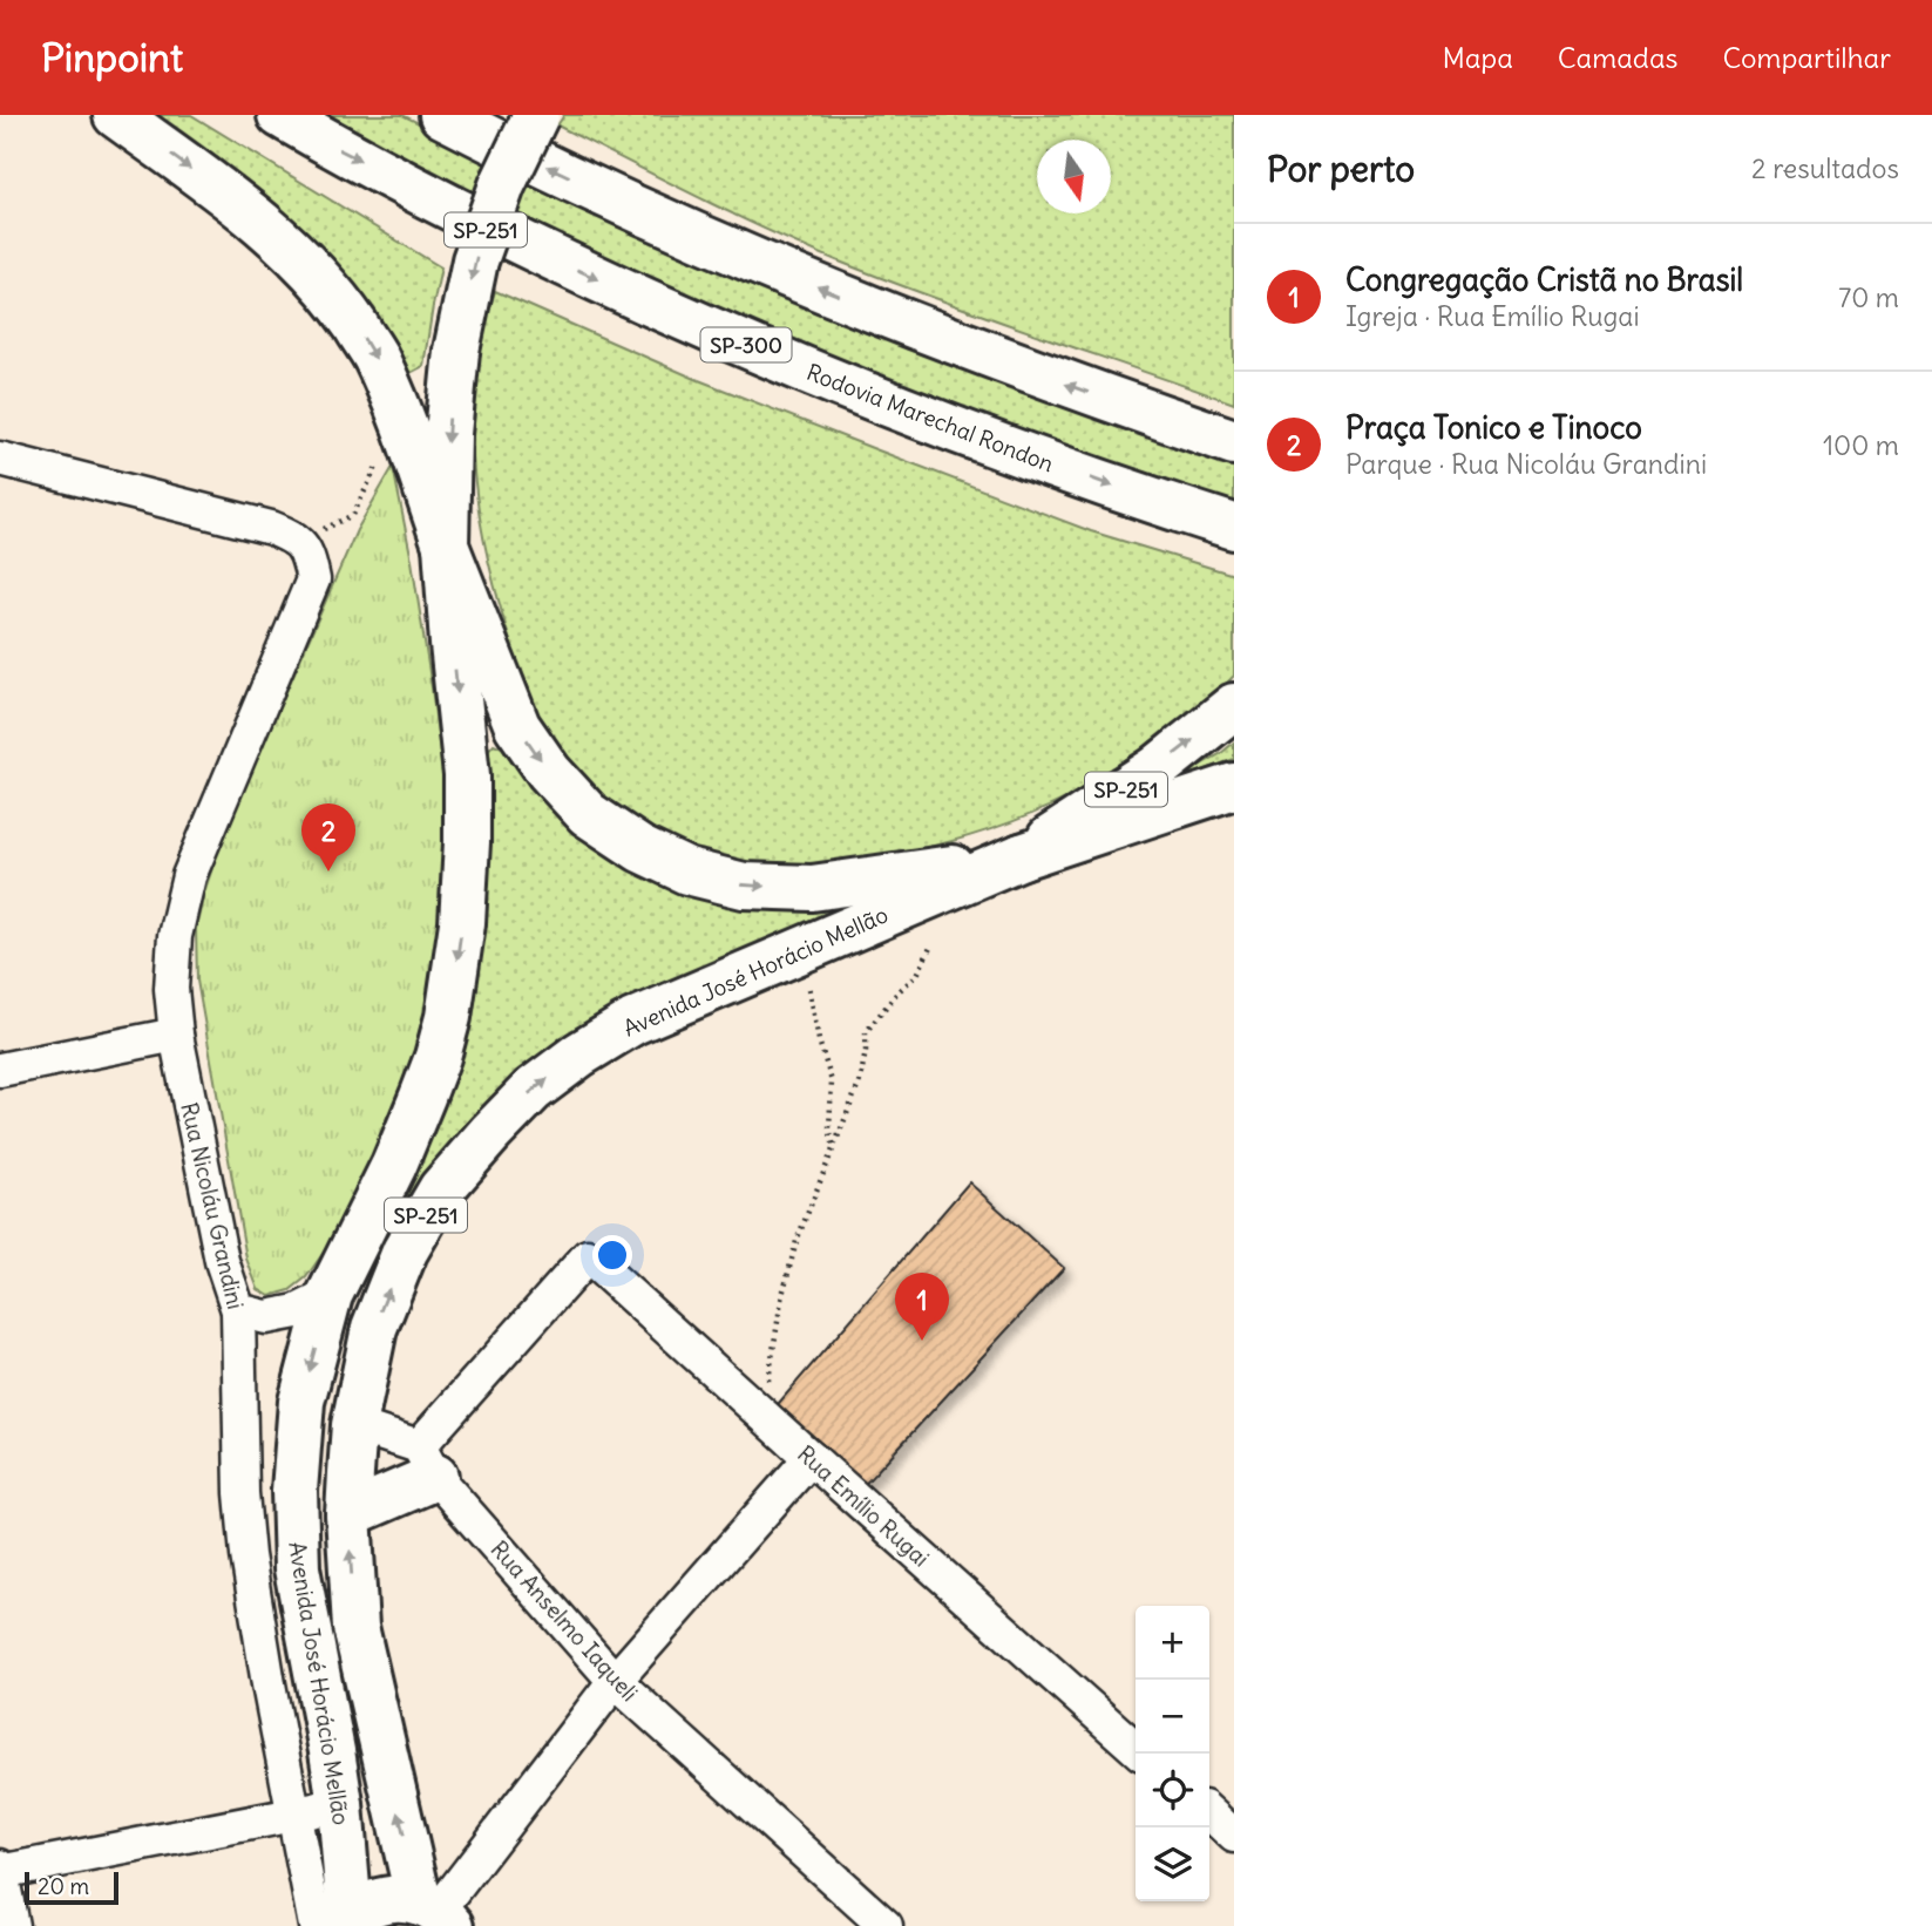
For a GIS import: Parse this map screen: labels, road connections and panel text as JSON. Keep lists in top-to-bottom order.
{
  "streets": {
    "main road": [
      "SP-251",
      "SP-300",
      "Rodovia Marechal Rondon",
      "Avenida José Horácio Mellão"
    ],
    "street": ["Rua Nicoláu Grandini", "Rua Emílio Rugai", "Rua Anselmo Iaqueli"]
  },
  "crossings": [
    ["SP-251", "Avenida José Horácio Mellão"],
    ["Avenida José Horácio Mellão", "Rua Nicoláu Grandini"],
    ["Rua Emílio Rugai", "Rua Anselmo Iaqueli"]
  ],
  "scale_bar": "20 m",
  "north": "bottom",
  "page": {
    "header": "Pinpoint",
    "nav": ["Mapa", "Camadas", "Compartilhar"],
    "heading": ["Por perto", "2 resultados"],
    "list": [
      {
        "mark": "1",
        "name": "Congregação Cristã no Brasil",
        "note": "Igreja · Rua Emílio Rugai",
        "value": "70 m"
      },
      {
        "mark": "2",
        "name": "Praça Tonico e Tinoco",
        "note": "Parque · Rua Nicoláu Grandini",
        "value": "100 m"
      }
    ],
    "pins": ["2", "1"],
    "map_buttons": ["+", "−"],
    "scale": "20 m"
  }
}
